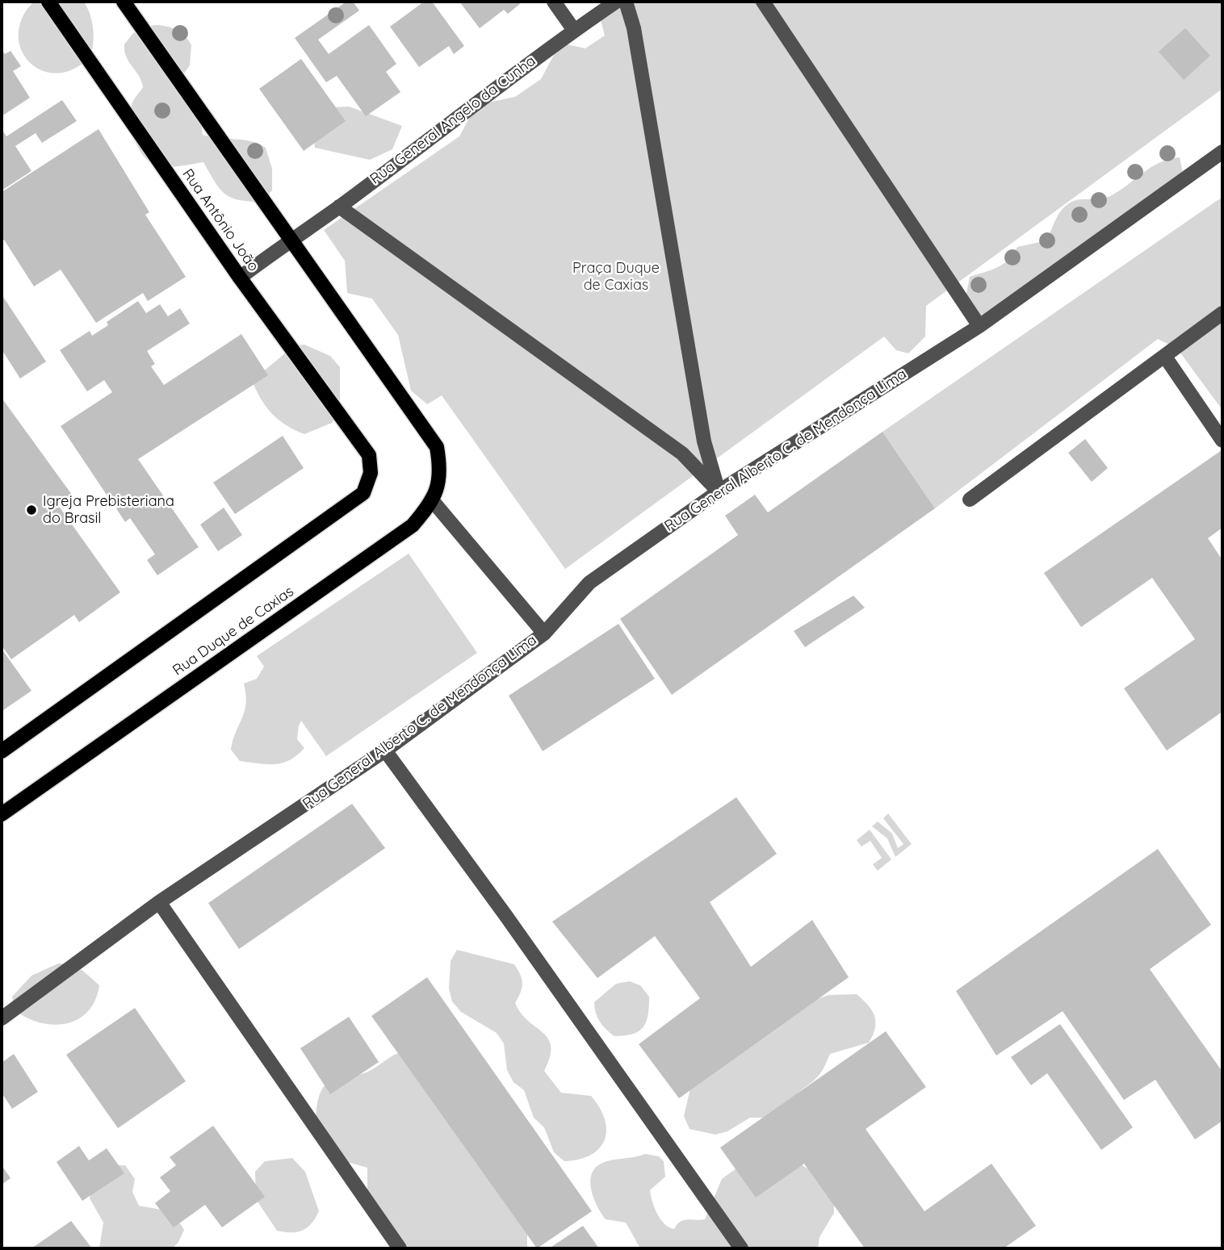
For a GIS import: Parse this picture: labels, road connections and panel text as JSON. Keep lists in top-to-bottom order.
{
  "streets": {
    "main road": ["Rua Antônio João", "Rua Duque de Caxias"],
    "street": ["Rua General Angelo da Cunha", "Rua General Alberto C. de Mendonça Lima"]
  },
  "crossings": [
    ["Rua General Angelo da Cunha", "Rua Antônio João"],
    ["Rua General Angelo da Cunha", "Rua Duque de Caxias"]
  ],
  "parks": ["Praça Duque de Caxias"],
  "places": ["Igreja Prebisteriana do Brasil"]
}
